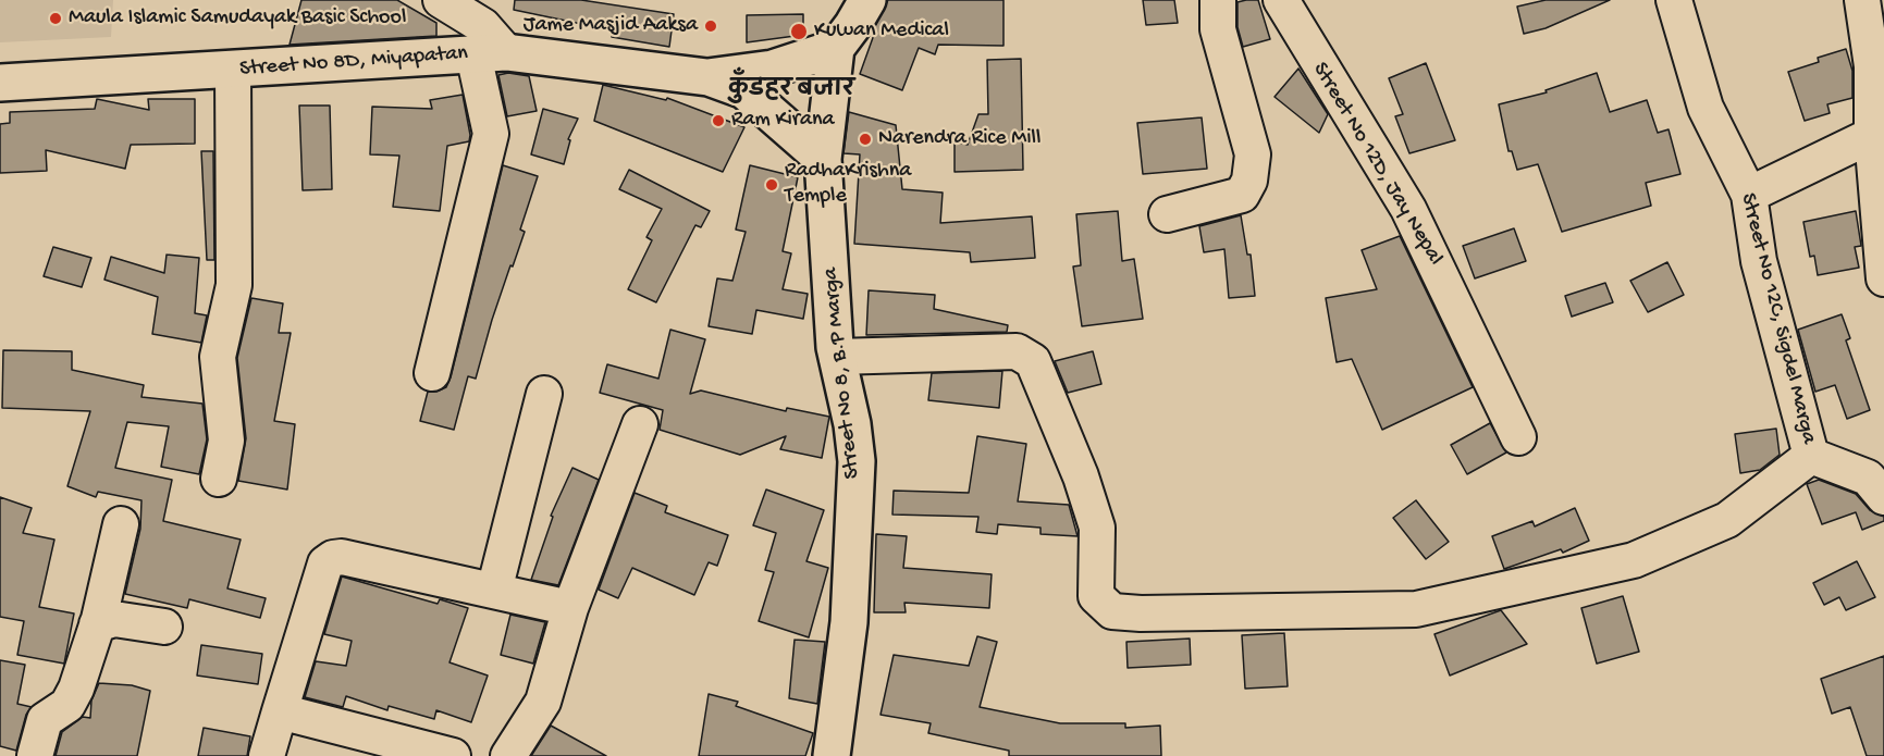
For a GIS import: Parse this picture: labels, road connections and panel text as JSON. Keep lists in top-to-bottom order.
{
  "streets": {
    "main road": ["Street No 8D, Miyapatan", "Street No 8, B.P Marga"],
    "street": ["Street No 12D, Jay Nepal", "Street No 12C, Sigdel Marga"]
  },
  "crossings": [
    ["Street No 8D, Miyapatan", "Street No 8, B.P Marga"]
  ],
  "districts": ["कुँडहर बजार"],
  "places": [
    "Maula Islamic Samudayak Basic School",
    "Jame Masjid Aaksa",
    "Kuwan Medical",
    "Ram Kirana",
    "Narendra Rice Mill",
    "RadhaKrishna Temple"
  ]
}
